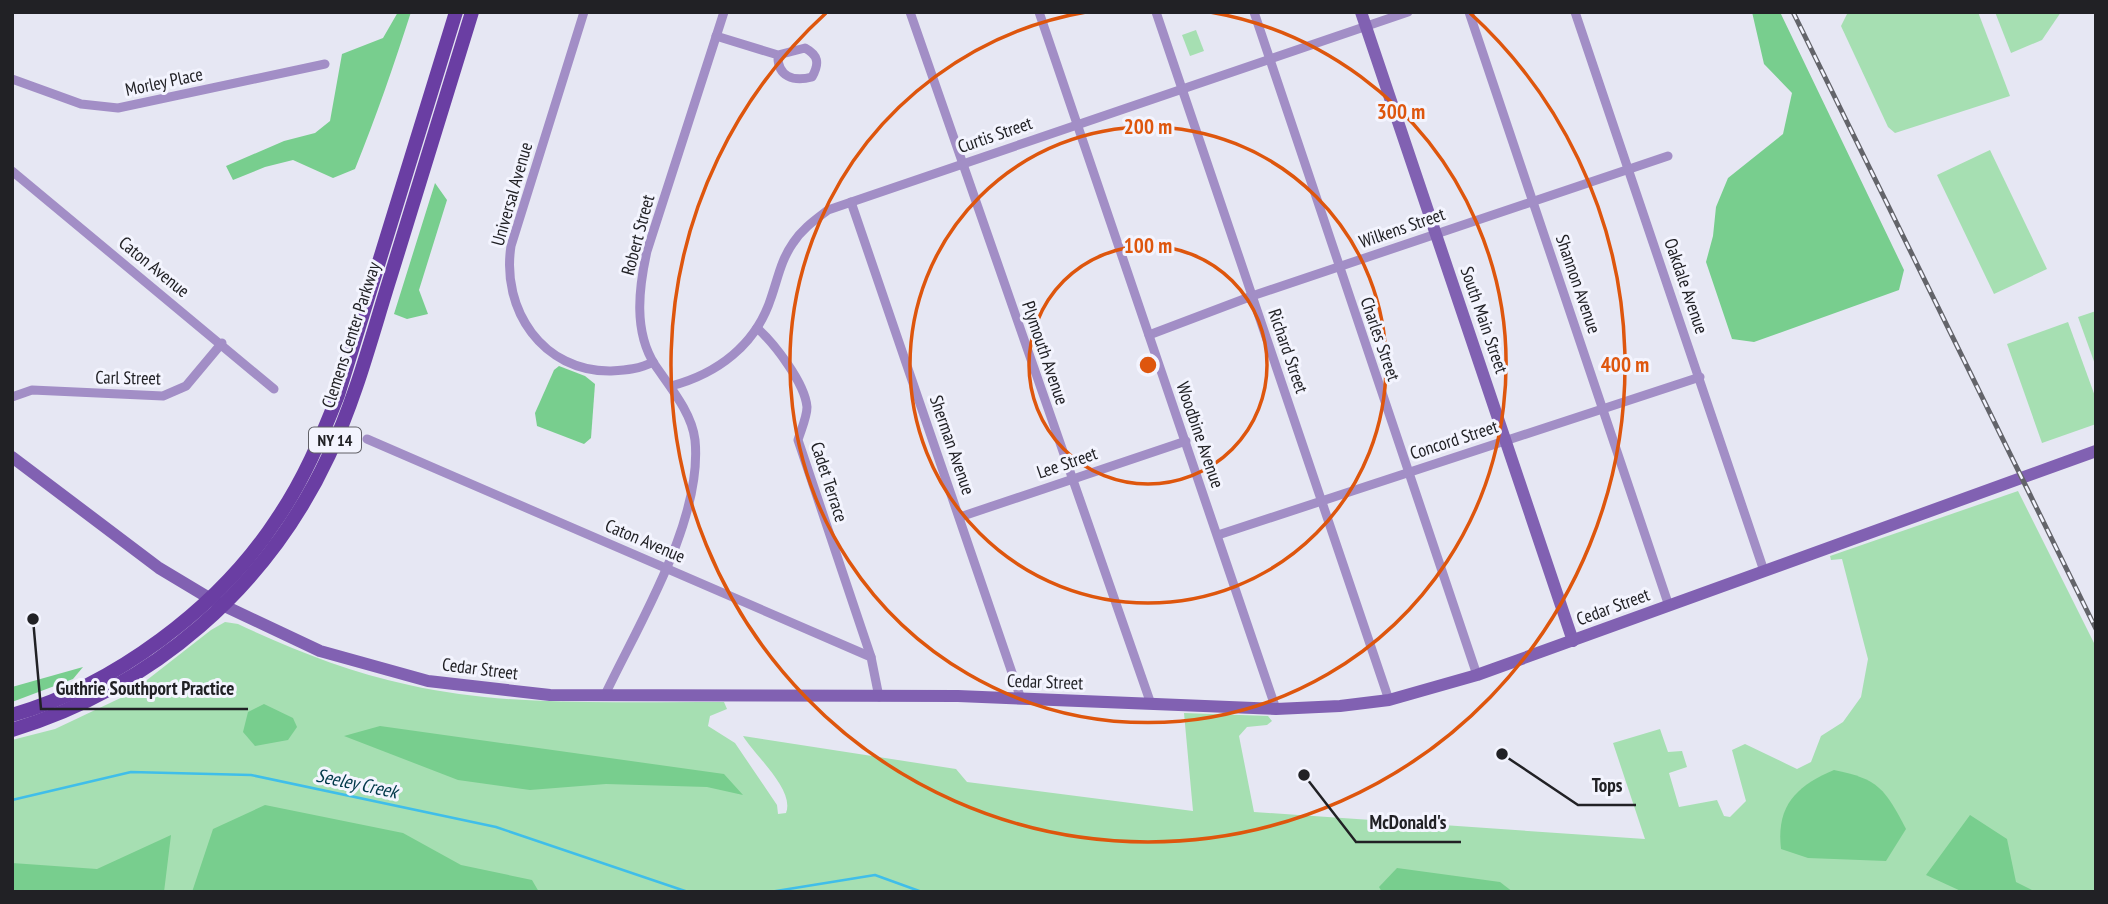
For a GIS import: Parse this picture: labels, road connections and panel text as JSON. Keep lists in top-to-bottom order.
{
  "streets": {
    "main road": [
      "South Main Street",
      "Clemens Center Parkway",
      "NY 14",
      "Cedar Street"
    ],
    "street": [
      "Morley Place",
      "Curtis Street",
      "Universal Avenue",
      "Wilkens Street",
      "Robert Street",
      "Caton Avenue",
      "Shannon Avenue",
      "Oakdale Avenue",
      "Charles Street",
      "Richard Street",
      "Plymouth Avenue",
      "Carl Street",
      "Woodbine Avenue",
      "Concord Street",
      "Sherman Avenue",
      "Lee Street",
      "Cadet Terrace"
    ]
  },
  "crossings": [
    ["Curtis Street", "Robert Street"],
    ["Curtis Street", "South Main Street"],
    ["Curtis Street", "Charles Street"],
    ["Curtis Street", "Richard Street"],
    ["Curtis Street", "Plymouth Avenue"],
    ["Curtis Street", "Woodbine Avenue"],
    ["Curtis Street", "Sherman Avenue"],
    ["Curtis Street", "Cadet Terrace"],
    ["Universal Avenue", "Robert Street"],
    ["Wilkens Street", "Shannon Avenue"],
    ["Wilkens Street", "Oakdale Avenue"],
    ["Wilkens Street", "South Main Street"],
    ["Wilkens Street", "Charles Street"],
    ["Wilkens Street", "Richard Street"],
    ["Wilkens Street", "Woodbine Avenue"],
    ["Robert Street", "Caton Avenue"],
    ["Robert Street", "Cedar Street"],
    ["Caton Avenue", "Carl Street"],
    ["Caton Avenue", "Cadet Terrace"],
    ["Shannon Avenue", "Concord Street"],
    ["Shannon Avenue", "Cedar Street"],
    ["Oakdale Avenue", "Concord Street"],
    ["Oakdale Avenue", "Cedar Street"],
    ["South Main Street", "Concord Street"],
    ["South Main Street", "Cedar Street"],
    ["Clemens Center Parkway", "Cedar Street"],
    ["Charles Street", "Concord Street"],
    ["Charles Street", "Cedar Street"],
    ["Richard Street", "Concord Street"],
    ["Richard Street", "Cedar Street"],
    ["Plymouth Avenue", "Lee Street"],
    ["Plymouth Avenue", "Cedar Street"],
    ["Woodbine Avenue", "Concord Street"],
    ["Woodbine Avenue", "Lee Street"],
    ["Woodbine Avenue", "Cedar Street"],
    ["Sherman Avenue", "Lee Street"],
    ["Sherman Avenue", "Cedar Street"]
  ],
  "water": ["Seeley Creek"],
  "places": ["Guthrie Southport Practice", "Tops", "McDonald's"],
  "rings": [
    "300 m",
    "200 m",
    "100 m",
    "400 m"
  ]
}
